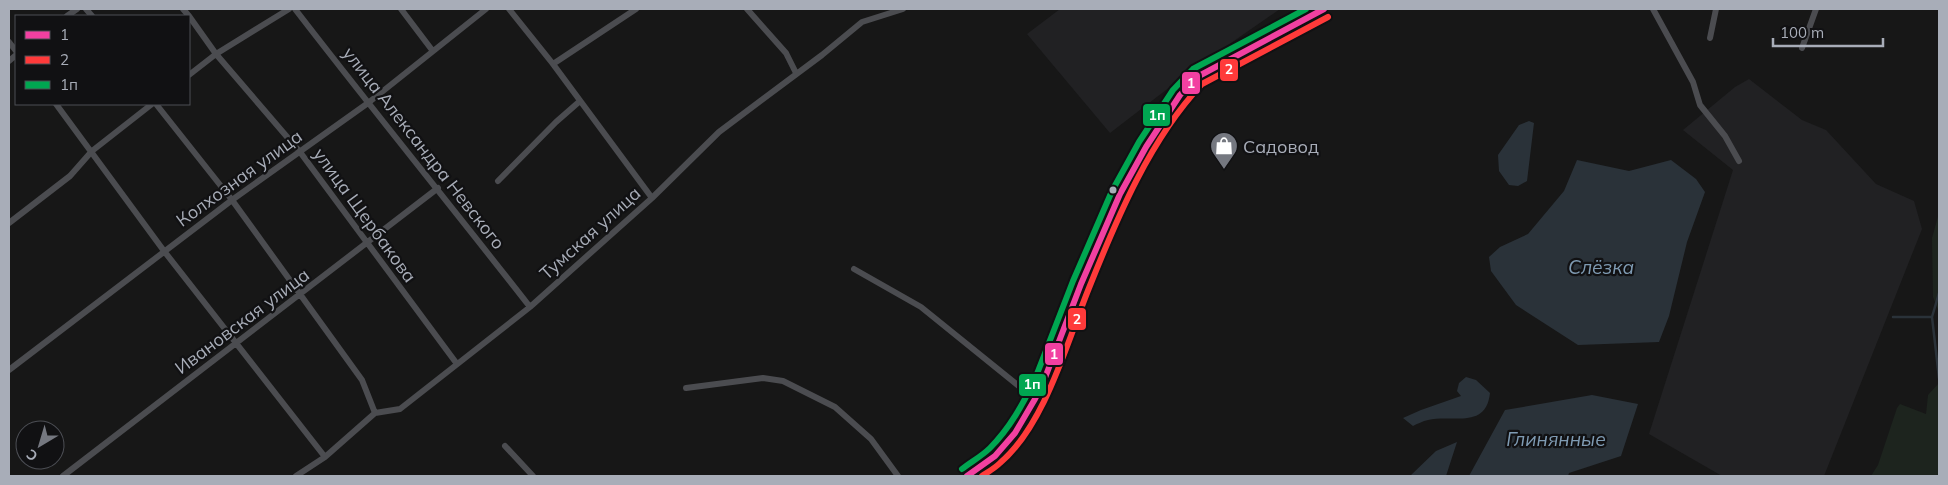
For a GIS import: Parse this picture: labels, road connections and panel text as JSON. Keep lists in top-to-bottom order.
{
  "streets": {
    "street": [
      "улица Александра Невского",
      "Колхозная улица",
      "улица Щербакова",
      "Тумская улица",
      "Ивановская улица"
    ]
  },
  "crossings": [
    ["улица Александра Невского", "Колхозная улица"],
    ["улица Александра Невского", "Тумская улица"],
    ["улица Александра Невского", "Ивановская улица"],
    ["Колхозная улица", "улица Щербакова"],
    ["улица Щербакова", "Тумская улица"],
    ["улица Щербакова", "Ивановская улица"]
  ],
  "water": ["Слёзка", "Глинянные"],
  "places": {
    "shop": ["Садовод"]
  },
  "lines": ["transit line 1", "transit line 1п", "transit line 2"],
  "legend": ["1", "2", "1п"],
  "scale_bar": "100 m",
  "north": "bottom left"
}
